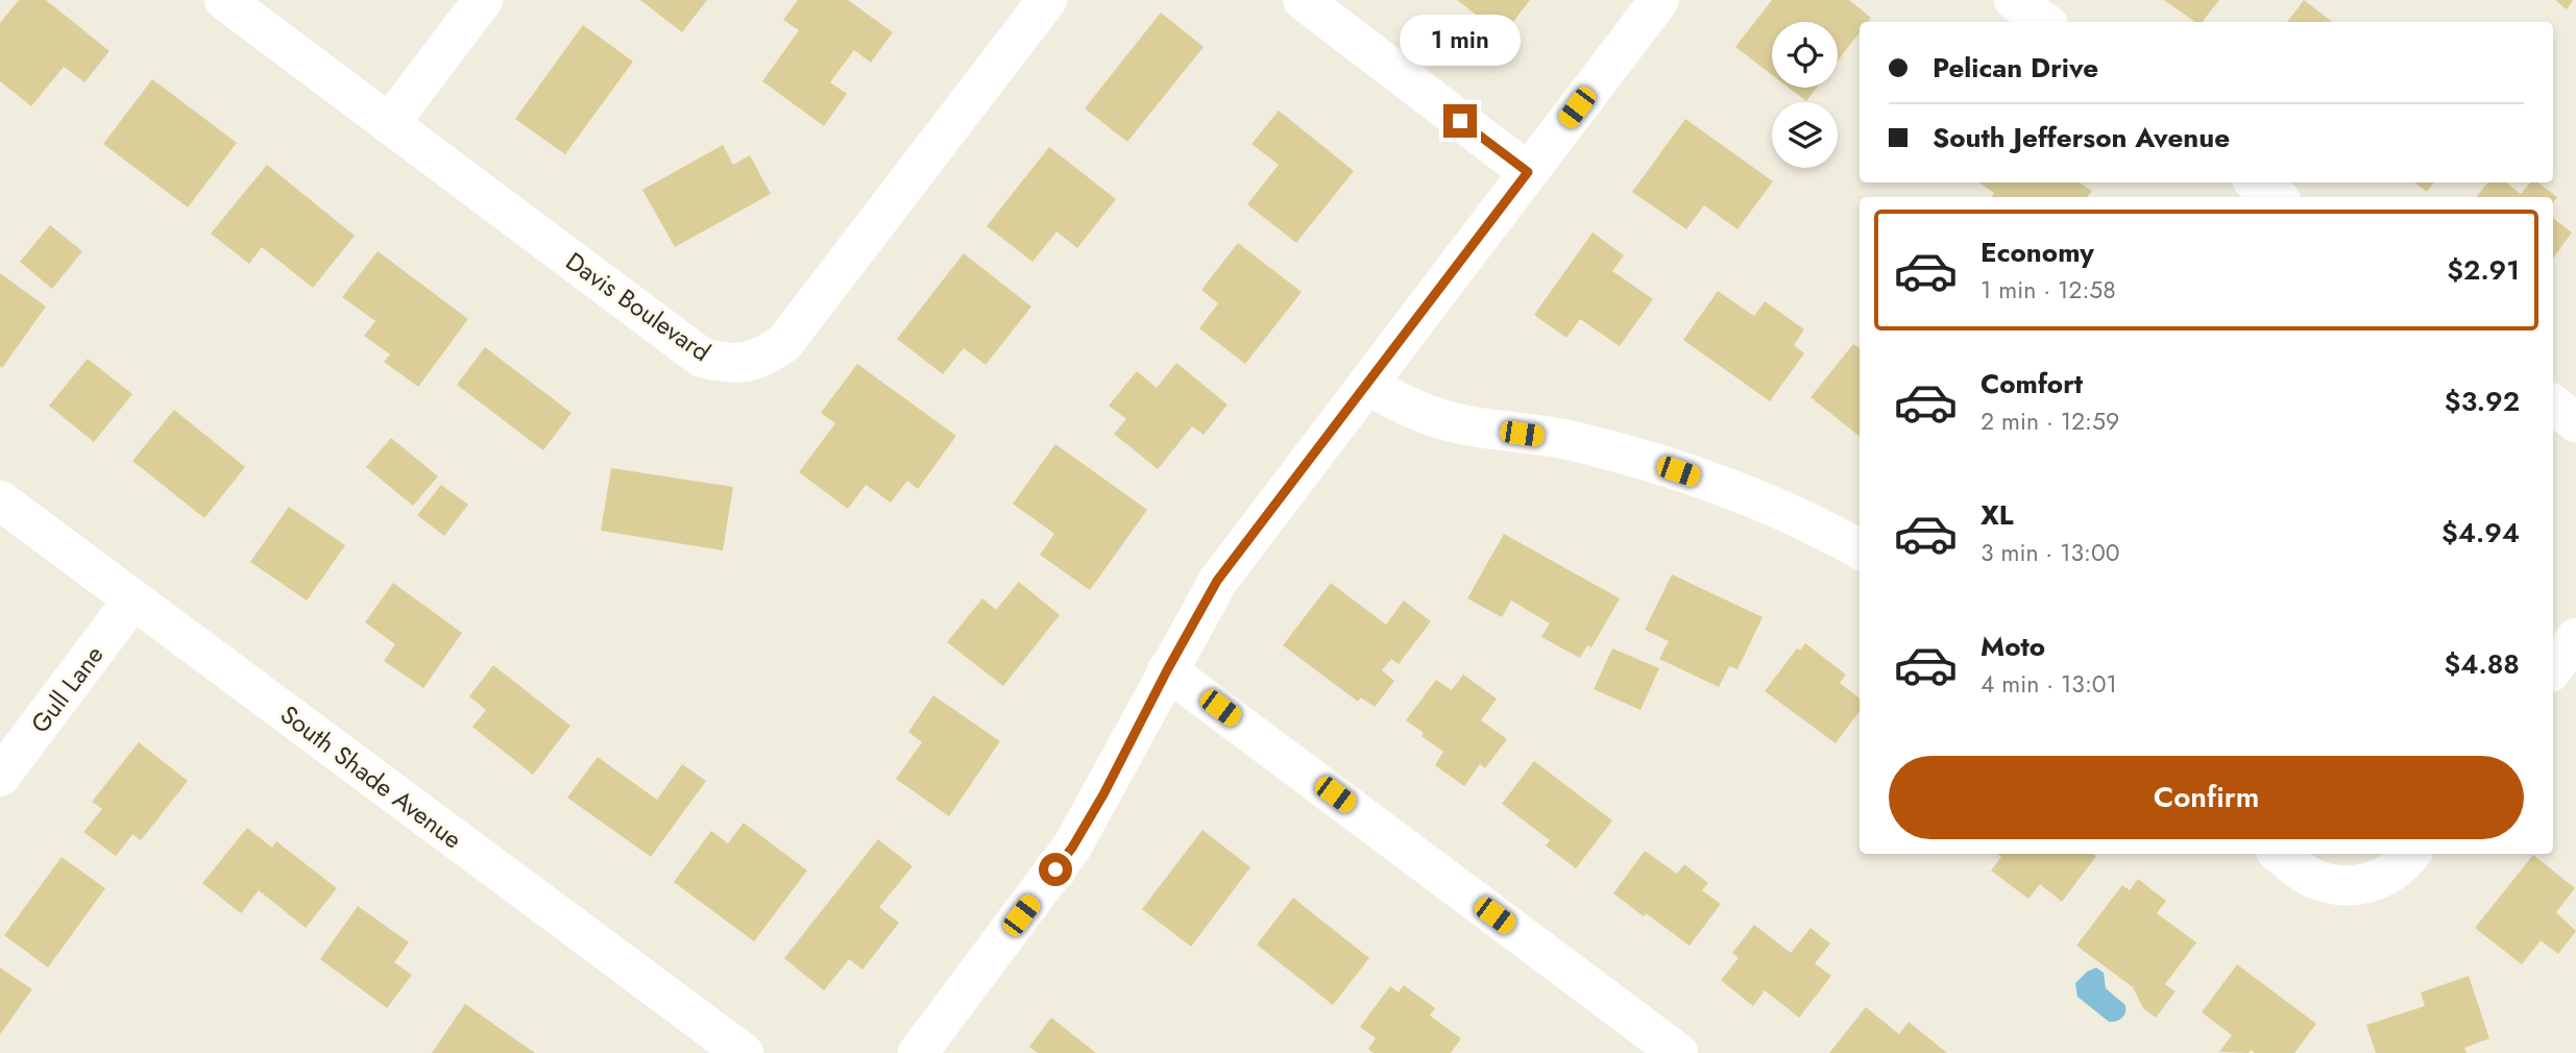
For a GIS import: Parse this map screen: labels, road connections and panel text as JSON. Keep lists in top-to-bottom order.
{
  "streets": {
    "street": ["Davis Boulevard", "Gull Lane", "South Shade Avenue"]
  },
  "crossings": [
    ["Gull Lane", "South Shade Avenue"]
  ],
  "page": {
    "bubble": "1 min",
    "banner": ["Pelican Drive", "South Jefferson Avenue"],
    "list": [
      {
        "name": "Economy",
        "note": "1 min · 12:58",
        "value": "$2.91"
      },
      {
        "name": "Comfort",
        "note": "2 min · 12:59",
        "value": "$3.92"
      },
      {
        "name": "XL",
        "note": "3 min · 13:00",
        "value": "$4.94"
      },
      {
        "name": "Moto",
        "note": "4 min · 13:01",
        "value": "$4.88"
      }
    ],
    "buttons": "Confirm"
  }
}
